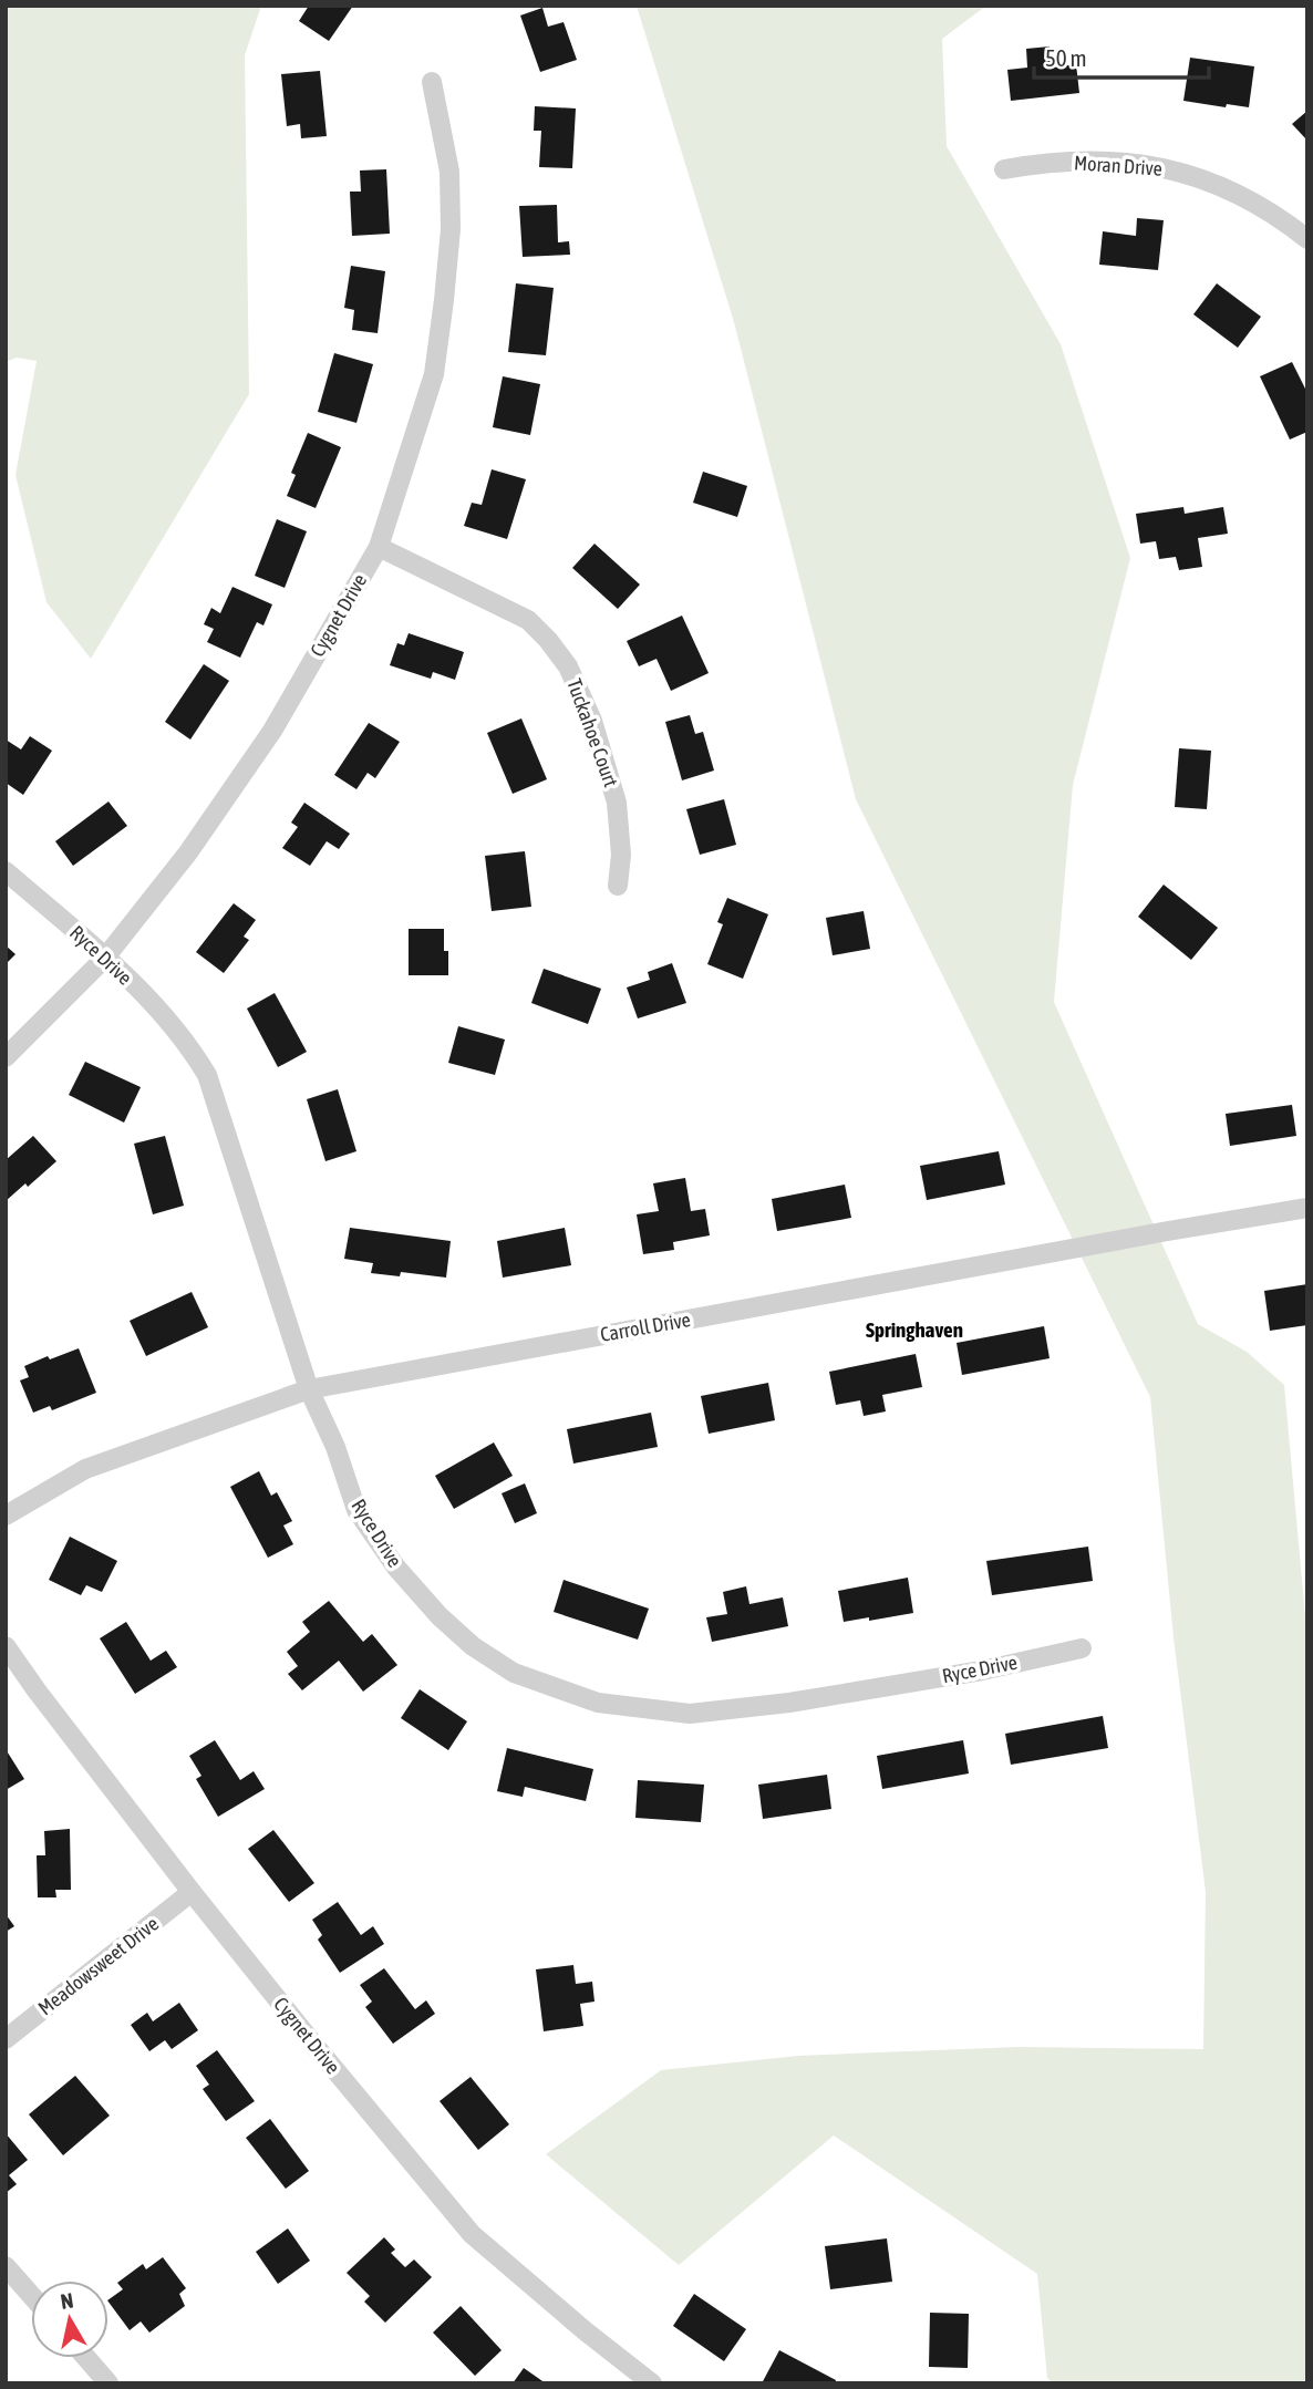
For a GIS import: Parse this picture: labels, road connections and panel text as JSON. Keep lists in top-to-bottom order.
{
  "streets": {
    "street": [
      "Moran Drive",
      "Cygnet Drive",
      "Tuckahoe Court",
      "Ryce Drive",
      "Carroll Drive",
      "Meadowsweet Drive"
    ]
  },
  "crossings": [
    ["Cygnet Drive", "Tuckahoe Court"],
    ["Cygnet Drive", "Ryce Drive"],
    ["Cygnet Drive", "Meadowsweet Drive"],
    ["Ryce Drive", "Carroll Drive"]
  ],
  "districts": ["Springhaven"],
  "scale_bar": "50 m",
  "north": "top"
}
